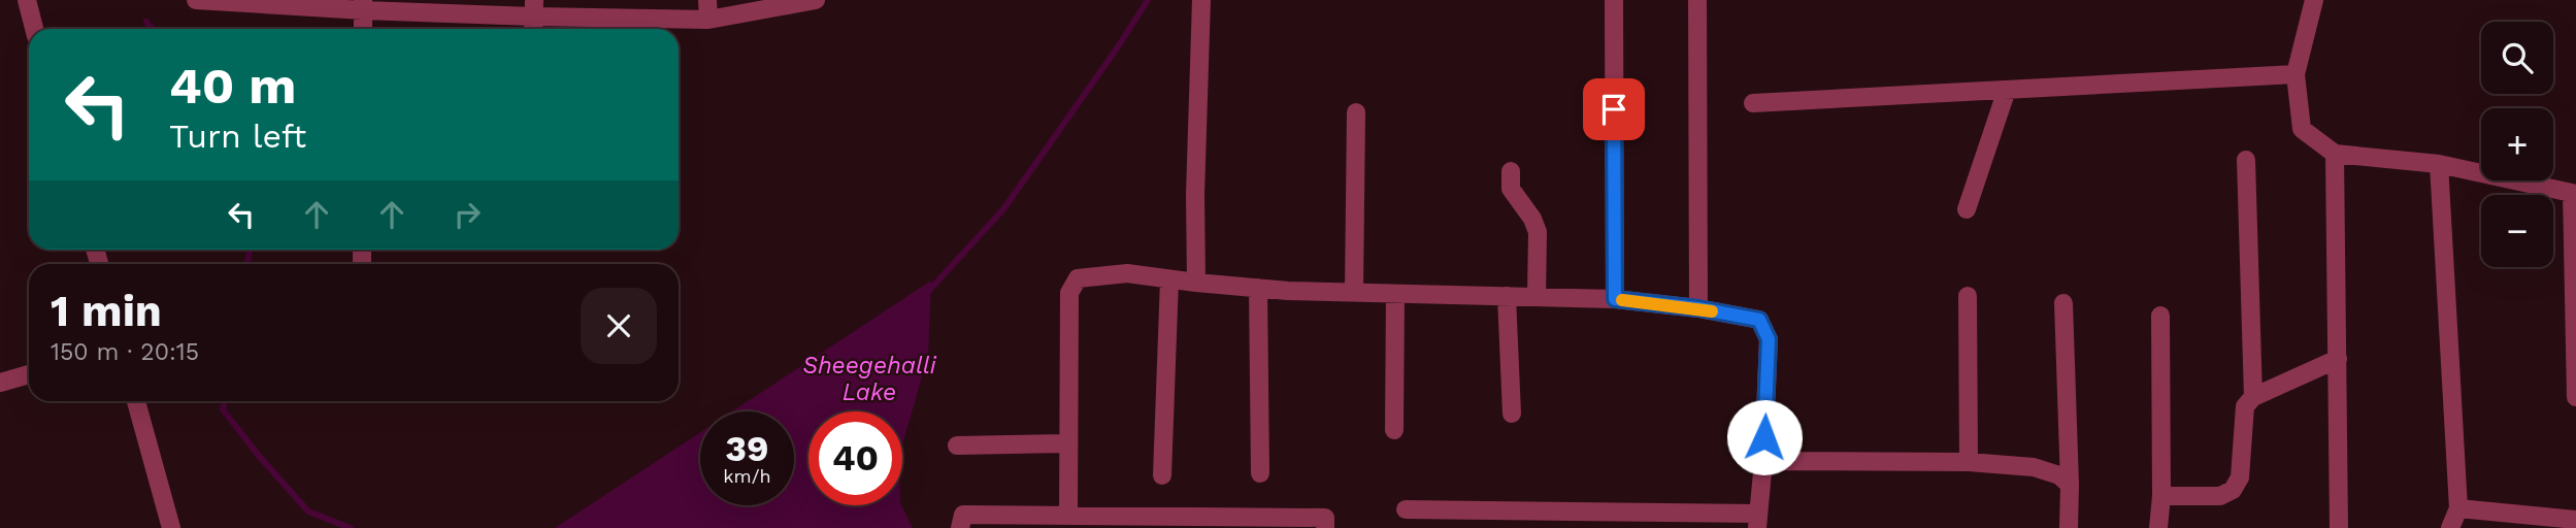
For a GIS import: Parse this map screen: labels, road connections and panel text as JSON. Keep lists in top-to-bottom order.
{
  "water": ["Sheegehalli Lake"],
  "page": {
    "map_buttons": ["+", "−"],
    "turn": ["40 m", "Turn left"],
    "heading": ["1 min", "150 m · 20:15"],
    "speed": "39 km/h",
    "limit": "40"
  }
}
